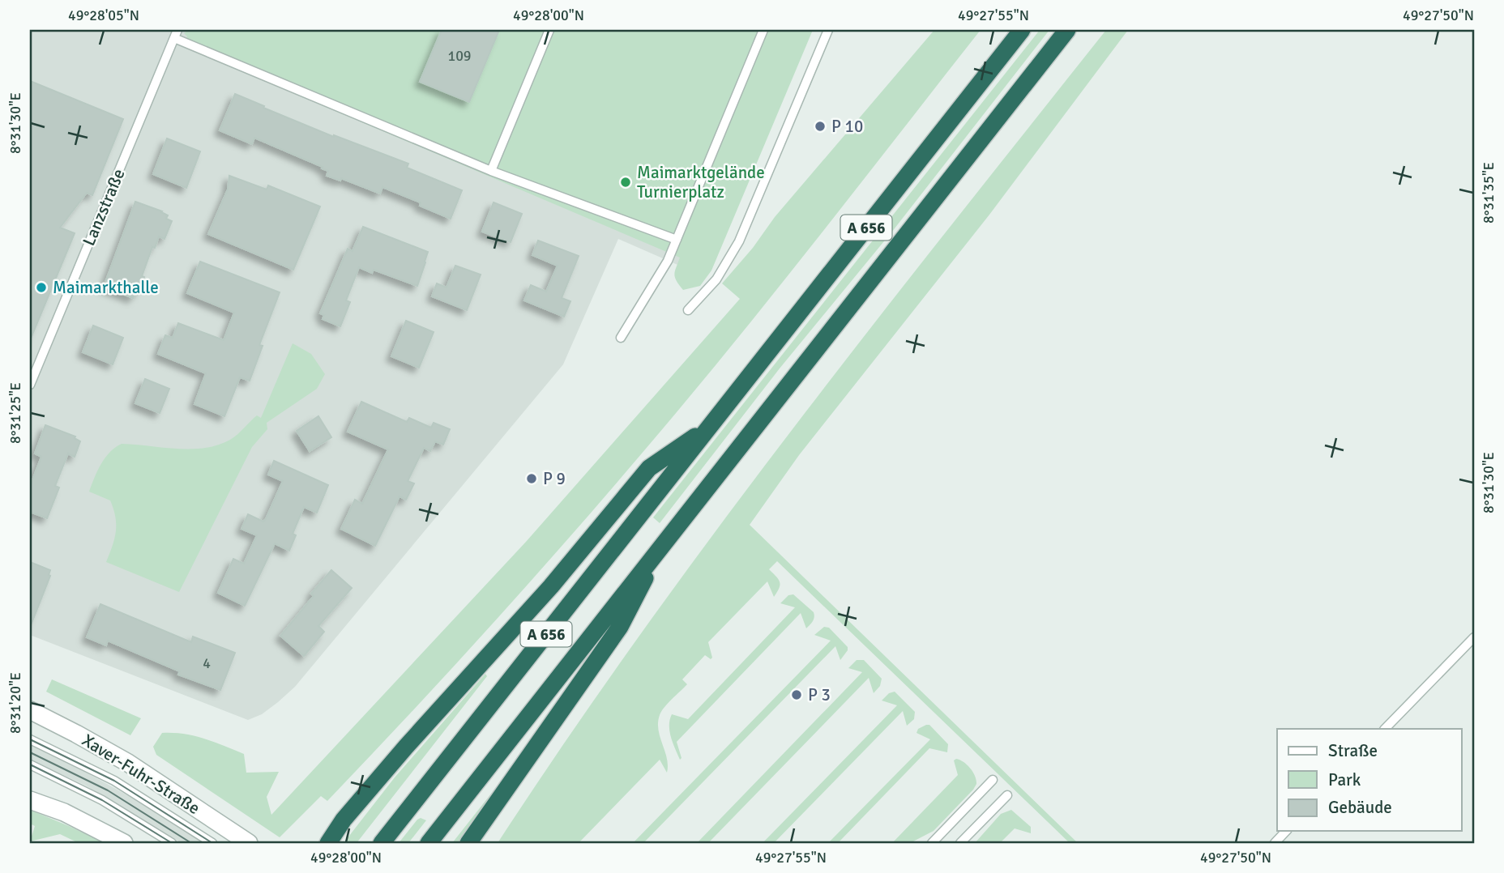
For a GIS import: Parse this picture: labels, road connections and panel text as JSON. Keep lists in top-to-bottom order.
{
  "streets": {
    "highway": ["A 656"],
    "street": ["Xaver-Fuhr-Straße"],
    "lane": ["Lanzstraße"]
  },
  "places": [
    "P 10",
    "Maimarktgelände Turnierplatz",
    "Maimarkthalle",
    "P 9",
    "P 3"
  ],
  "house_numbers": ["109", "4"],
  "legend": ["Straße", "Park", "Gebäude"],
  "coordinates": [
    "49°28'05\"N",
    "49°28'00\"N",
    "49°27'55\"N",
    "49°27'50\"N",
    "8°31'30\"E",
    "8°31'35\"E",
    "8°31'25\"E",
    "8°31'20\"E"
  ]
}
